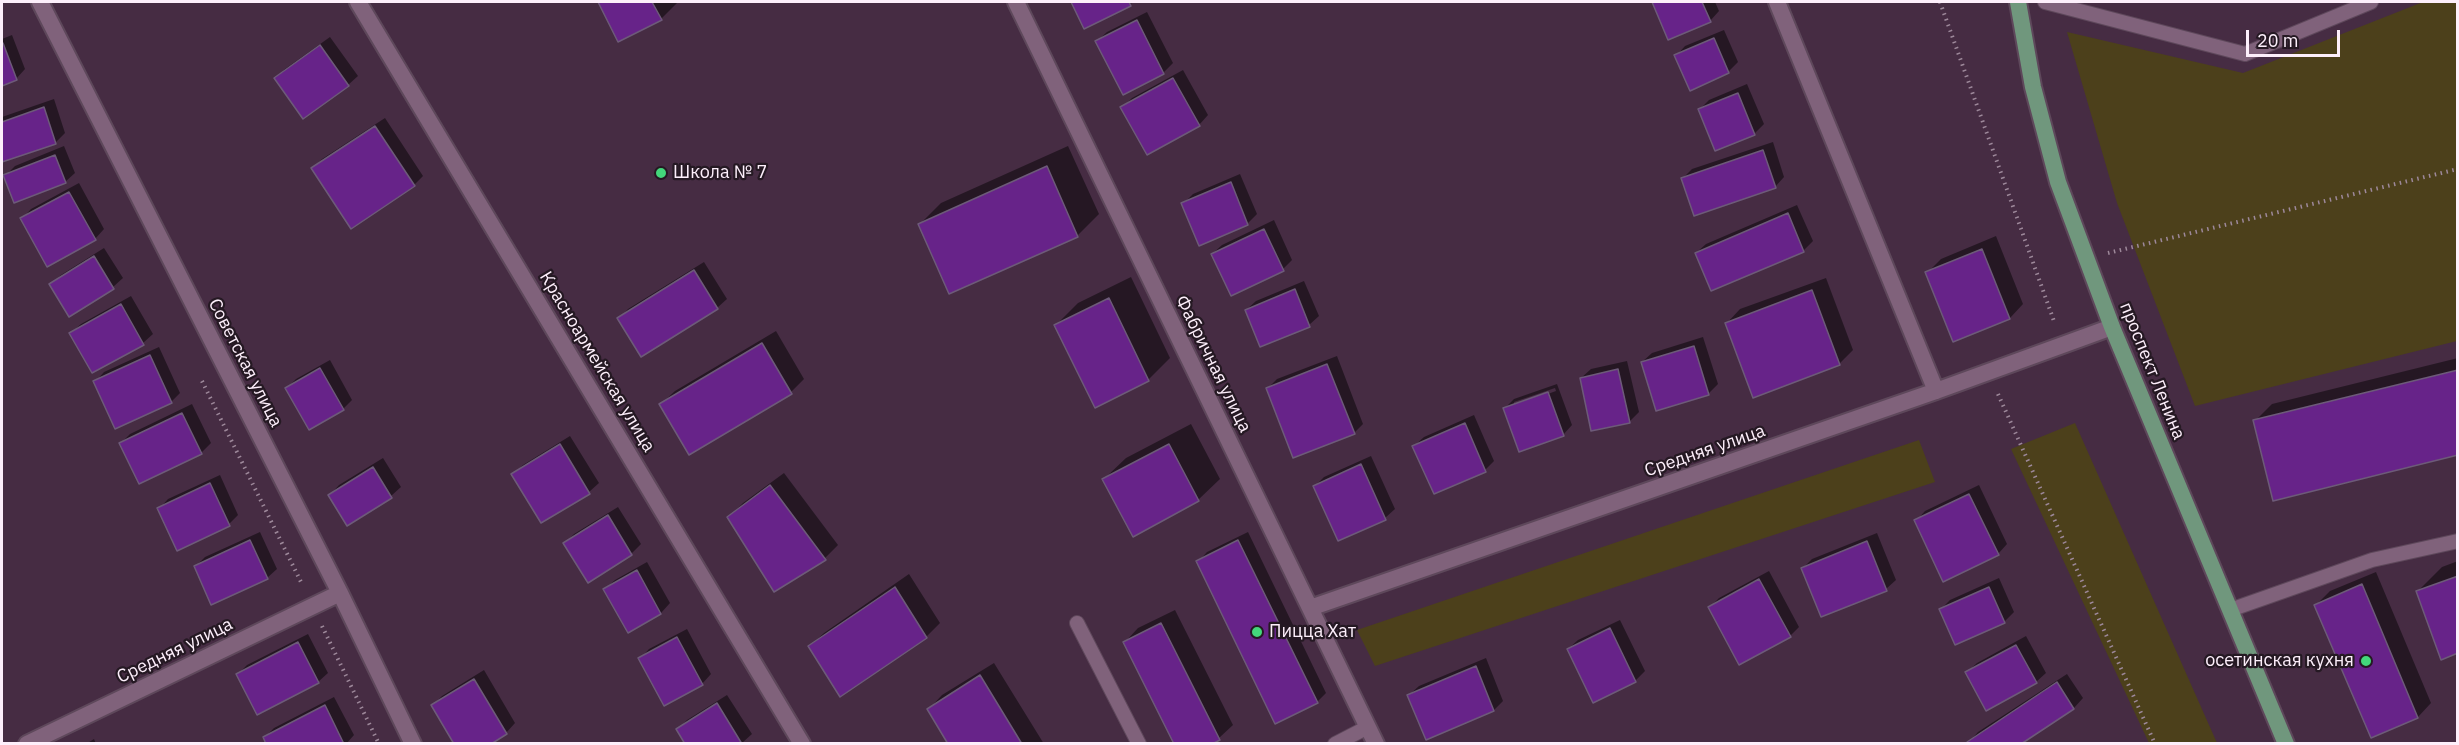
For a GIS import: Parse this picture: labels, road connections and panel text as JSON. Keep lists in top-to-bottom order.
{
  "streets": {
    "main road": ["проспект Ленина"],
    "street": [
      "Красноармейская улица",
      "Советская улица",
      "Фабричная улица",
      "Средняя улица"
    ]
  },
  "crossings": [
    ["Советская улица", "Средняя улица"],
    ["Фабричная улица", "Средняя улица"],
    ["проспект Ленина", "Средняя улица"]
  ],
  "places": ["Школа № 7", "Пицца Хат", "осетинская кухня"],
  "scale_bar": "20 m"
}
